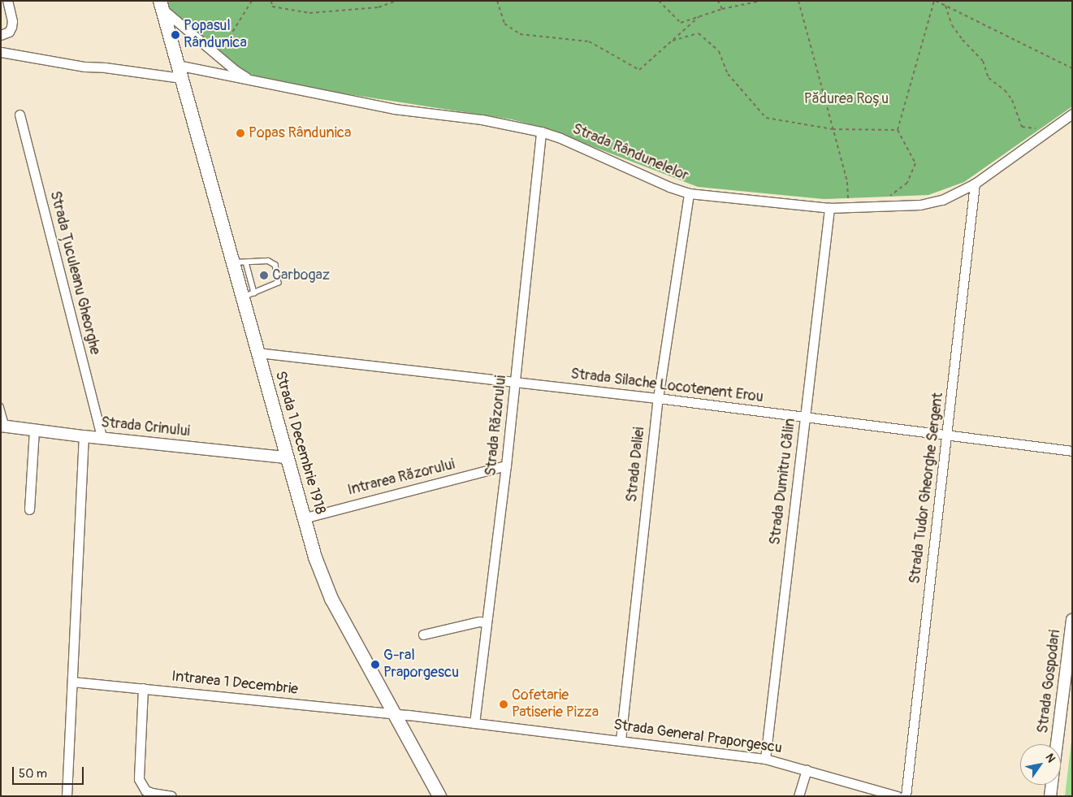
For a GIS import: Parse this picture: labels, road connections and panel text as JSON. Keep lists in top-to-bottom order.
{
  "streets": {
    "main road": ["Strada 1 Decembrie 1918"],
    "street": [
      "Strada Rândunelelor",
      "Strada Țuculeanu Gheorghe",
      "Strada Silache Locotenent Erou",
      "Strada Răzorului",
      "Strada Crinului",
      "Strada Daliei",
      "Intrarea Răzorului",
      "Strada Dumitru Călin",
      "Strada Tudor Gheorghe Sergent",
      "Strada Gospodari",
      "Intrarea 1 Decembrie",
      "Strada General Praporgescu"
    ]
  },
  "crossings": [
    ["Strada Rândunelelor", "Strada Răzorului"],
    ["Strada Rândunelelor", "Strada 1 Decembrie 1918"],
    ["Strada Rândunelelor", "Strada Daliei"],
    ["Strada Rândunelelor", "Strada Dumitru Călin"],
    ["Strada Rândunelelor", "Strada Tudor Gheorghe Sergent"],
    ["Strada Țuculeanu Gheorghe", "Strada Crinului"],
    ["Strada Silache Locotenent Erou", "Strada Răzorului"],
    ["Strada Silache Locotenent Erou", "Strada 1 Decembrie 1918"],
    ["Strada Silache Locotenent Erou", "Strada Daliei"],
    ["Strada Silache Locotenent Erou", "Strada Dumitru Călin"],
    ["Strada Silache Locotenent Erou", "Strada Tudor Gheorghe Sergent"],
    ["Strada Răzorului", "Intrarea Răzorului"],
    ["Strada Răzorului", "Strada General Praporgescu"],
    ["Strada Crinului", "Strada 1 Decembrie 1918"],
    ["Strada 1 Decembrie 1918", "Intrarea Răzorului"],
    ["Strada 1 Decembrie 1918", "Intrarea 1 Decembrie"],
    ["Strada 1 Decembrie 1918", "Strada General Praporgescu"],
    ["Strada Daliei", "Strada General Praporgescu"],
    ["Strada Dumitru Călin", "Strada General Praporgescu"],
    ["Intrarea 1 Decembrie", "Strada General Praporgescu"]
  ],
  "parks": ["Pădurea Roșu"],
  "places": [
    "Popasul Rândunica",
    "Popas Rândunica",
    "Carbogaz",
    "G-ral Praporgescu",
    "Cofetarie Patiserie Pizza"
  ],
  "scale_bar": "50 m",
  "north": "top right"
}
